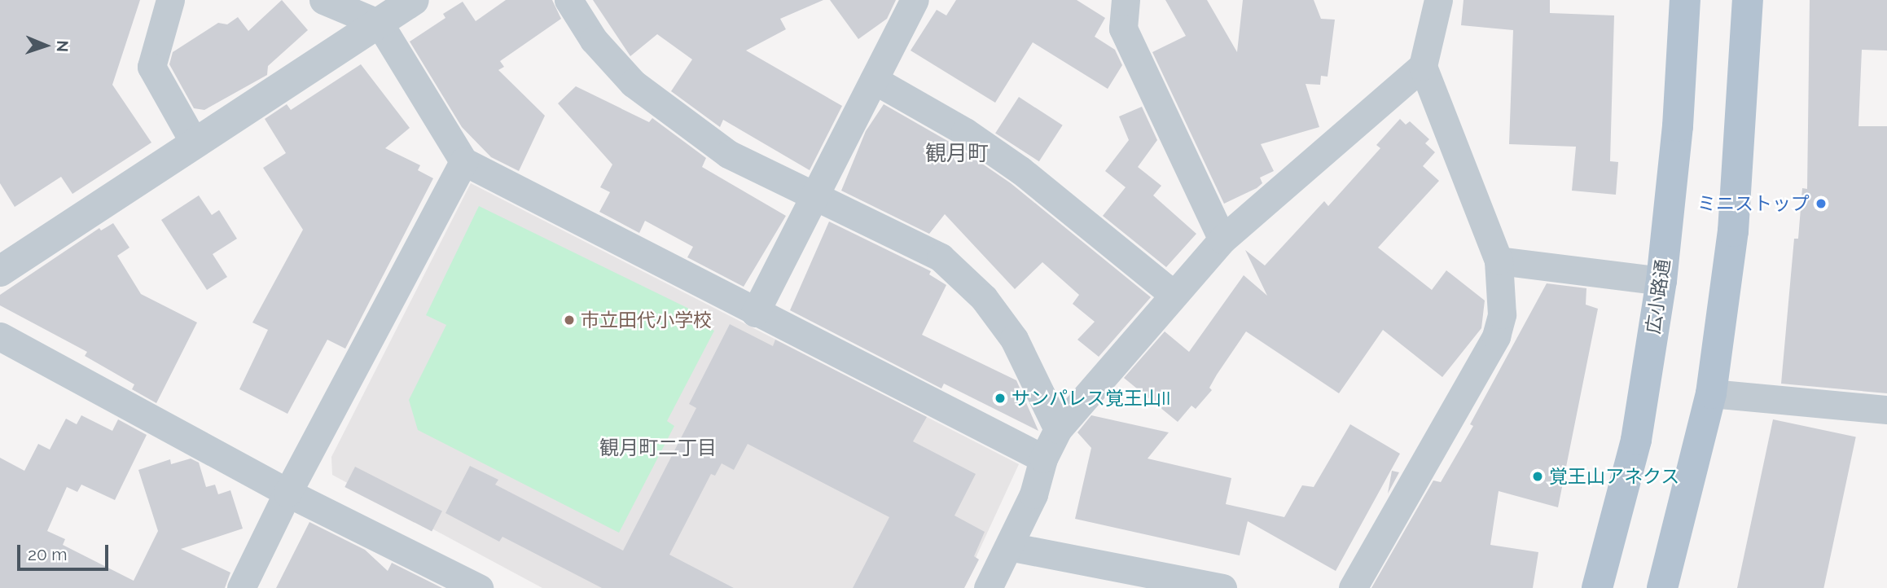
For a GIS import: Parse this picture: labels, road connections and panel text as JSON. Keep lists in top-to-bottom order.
{
  "streets": {
    "main road": ["広小路通"]
  },
  "districts": ["観月町", "観月町二丁目"],
  "places": [
    "ミニストップ",
    "市立田代小学校",
    "サンパレス覚王山II",
    "覚王山アネクス"
  ],
  "scale_bar": "20 m",
  "north": "right"
}
